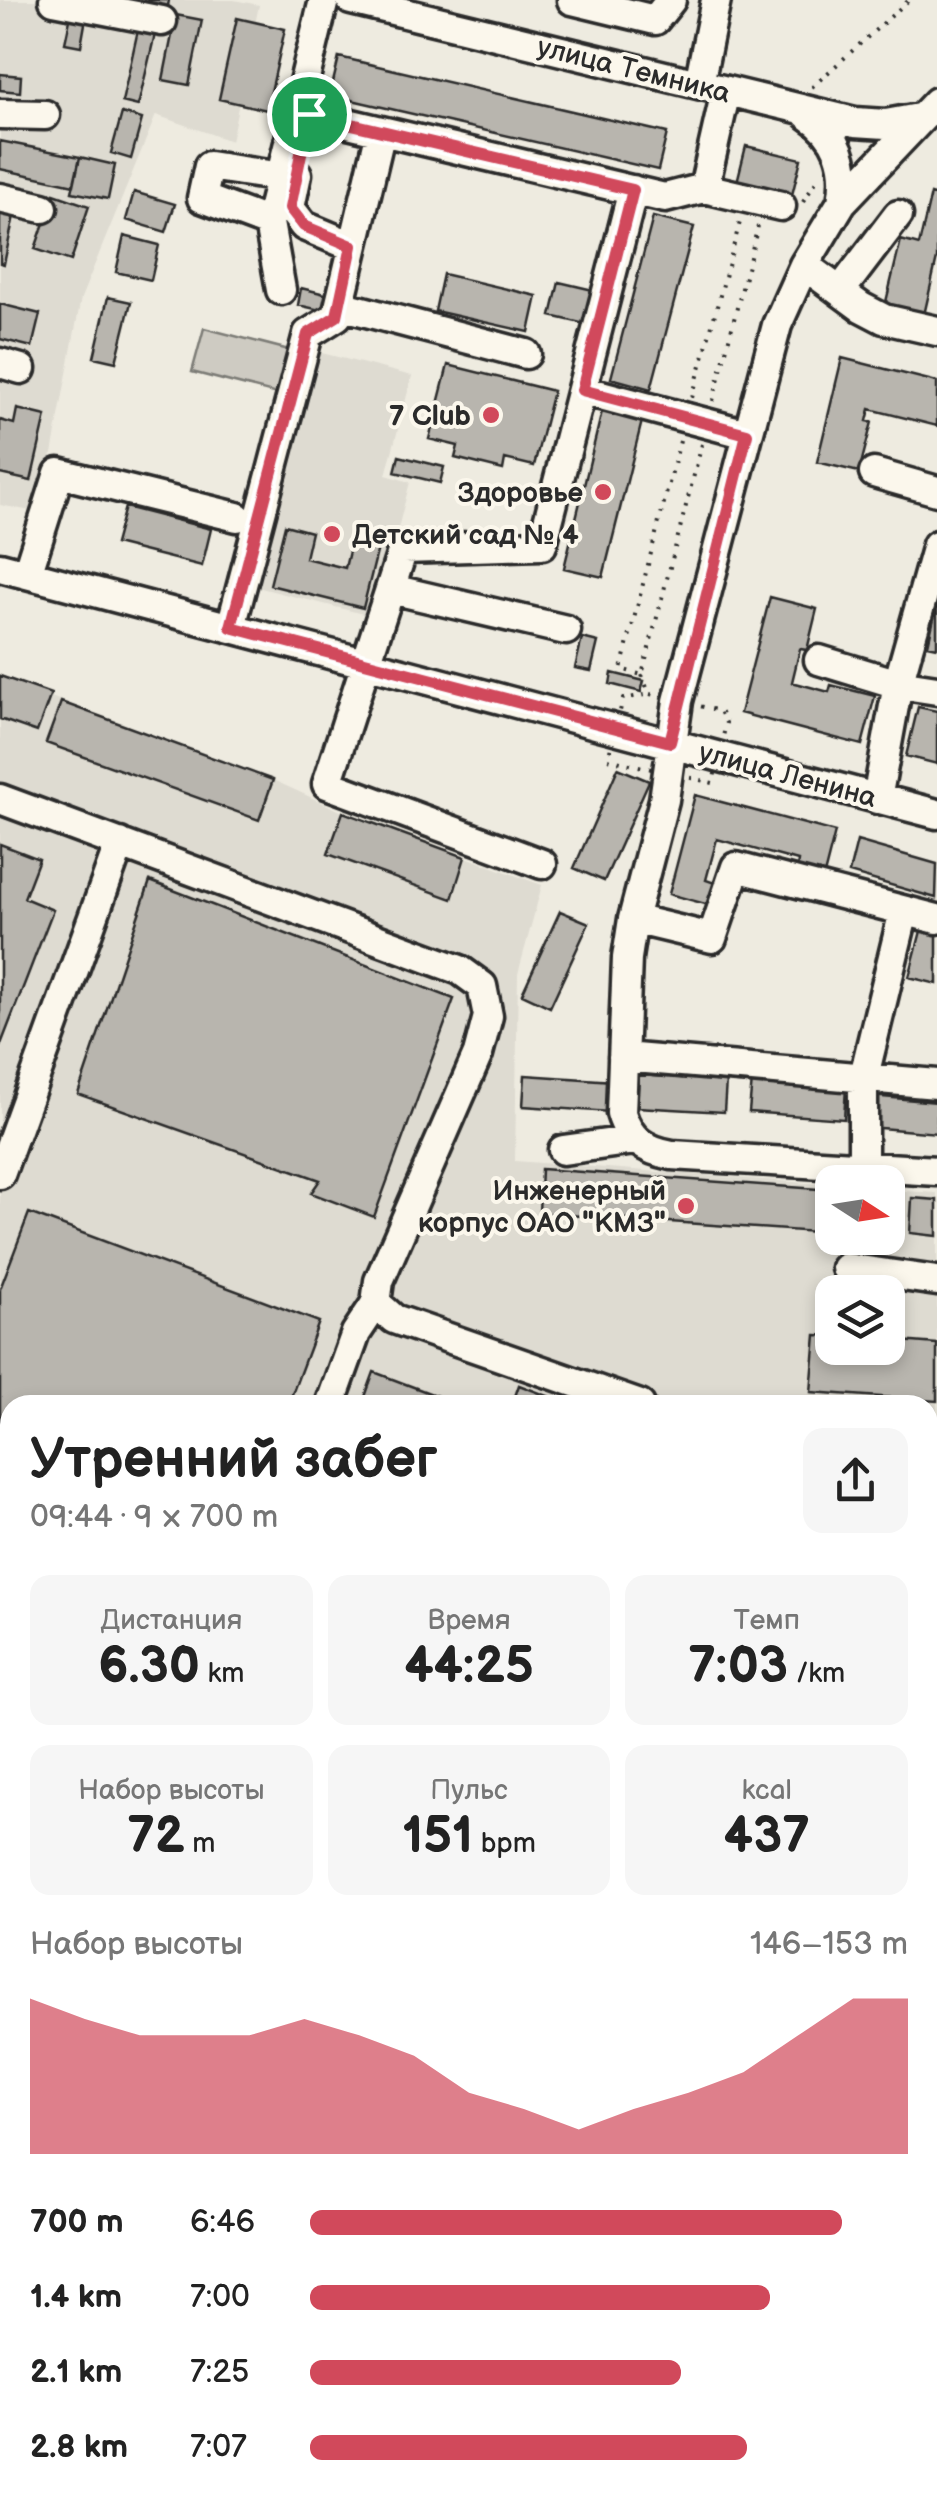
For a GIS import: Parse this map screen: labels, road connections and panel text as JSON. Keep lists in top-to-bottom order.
{
  "streets": {
    "street": ["улица Темника", "улица Ленина"]
  },
  "places": [
    "7 Club",
    "Здоровье",
    "Детский сад № 4",
    "Инженерный корпус ОАО \"КМЗ\""
  ],
  "north": "right",
  "page": {
    "heading": ["Утренний забег", "09:44 · 9 × 700 m"],
    "stats": [
      ["Дистанция", "6.30 km"],
      ["Время", "44:25"],
      ["Темп", "7:03 /km"],
      ["Набор высоты", "72 m"],
      ["Пульс", "151 bpm"],
      ["kcal", "437"]
    ],
    "chart": ["Набор высоты", "146–153 m"],
    "list": [
      {
        "name": "700 m",
        "note": "6:46"
      },
      {
        "name": "1.4 km",
        "note": "7:00"
      },
      {
        "name": "2.1 km",
        "note": "7:25"
      },
      {
        "name": "2.8 km",
        "note": "7:07"
      }
    ]
  }
}
